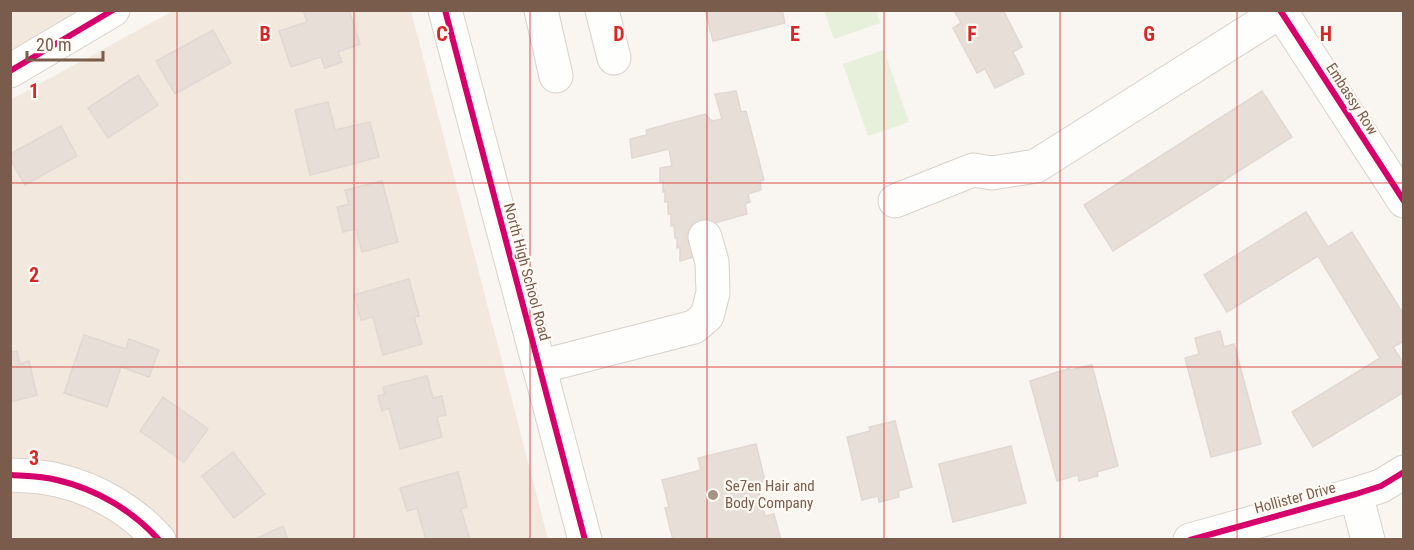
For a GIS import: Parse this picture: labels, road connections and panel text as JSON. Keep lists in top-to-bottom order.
{
  "streets": {
    "street": ["Embassy Row", "North High School Road", "Hollister Drive"]
  },
  "places": ["Se7en Hair and Body Company"],
  "scale_bar": "20 m",
  "grid": {
    "columns": [
      "B",
      "C",
      "D",
      "E",
      "F",
      "G",
      "H"
    ],
    "rows": ["1", "2", "3"]
  }
}
